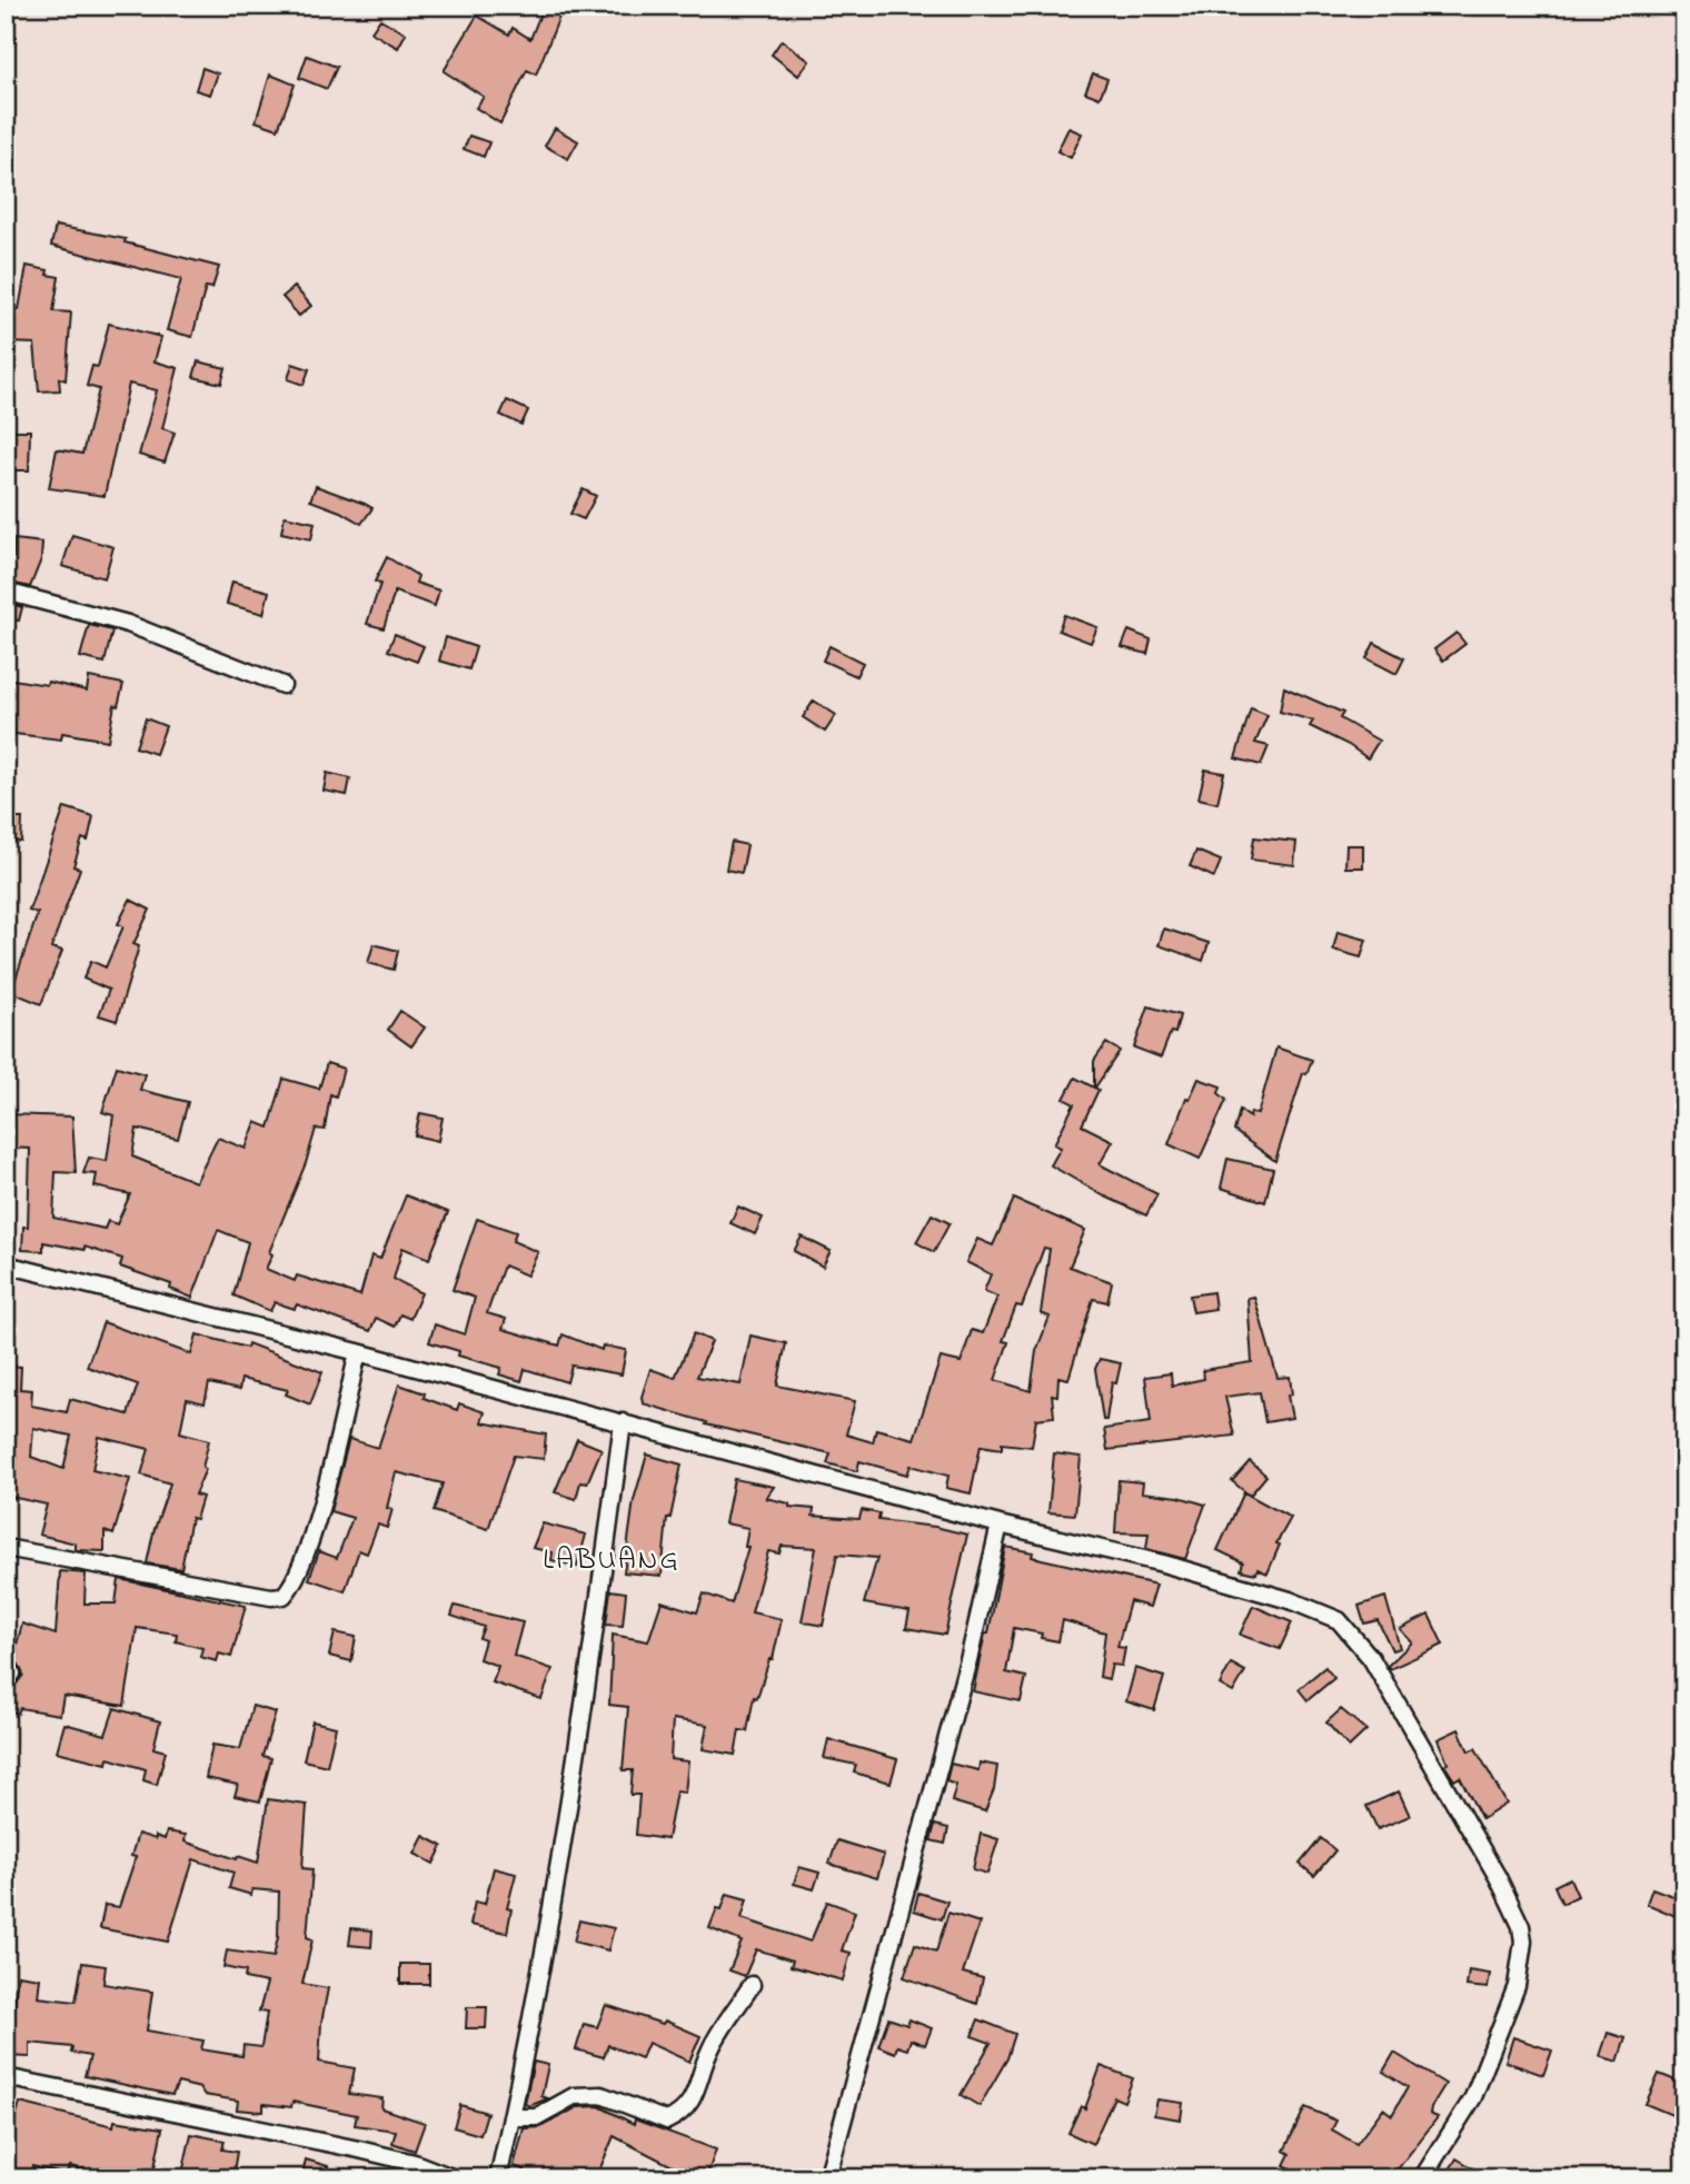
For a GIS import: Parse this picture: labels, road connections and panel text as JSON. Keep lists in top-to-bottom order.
{
  "districts": ["LABUANG"]
}
